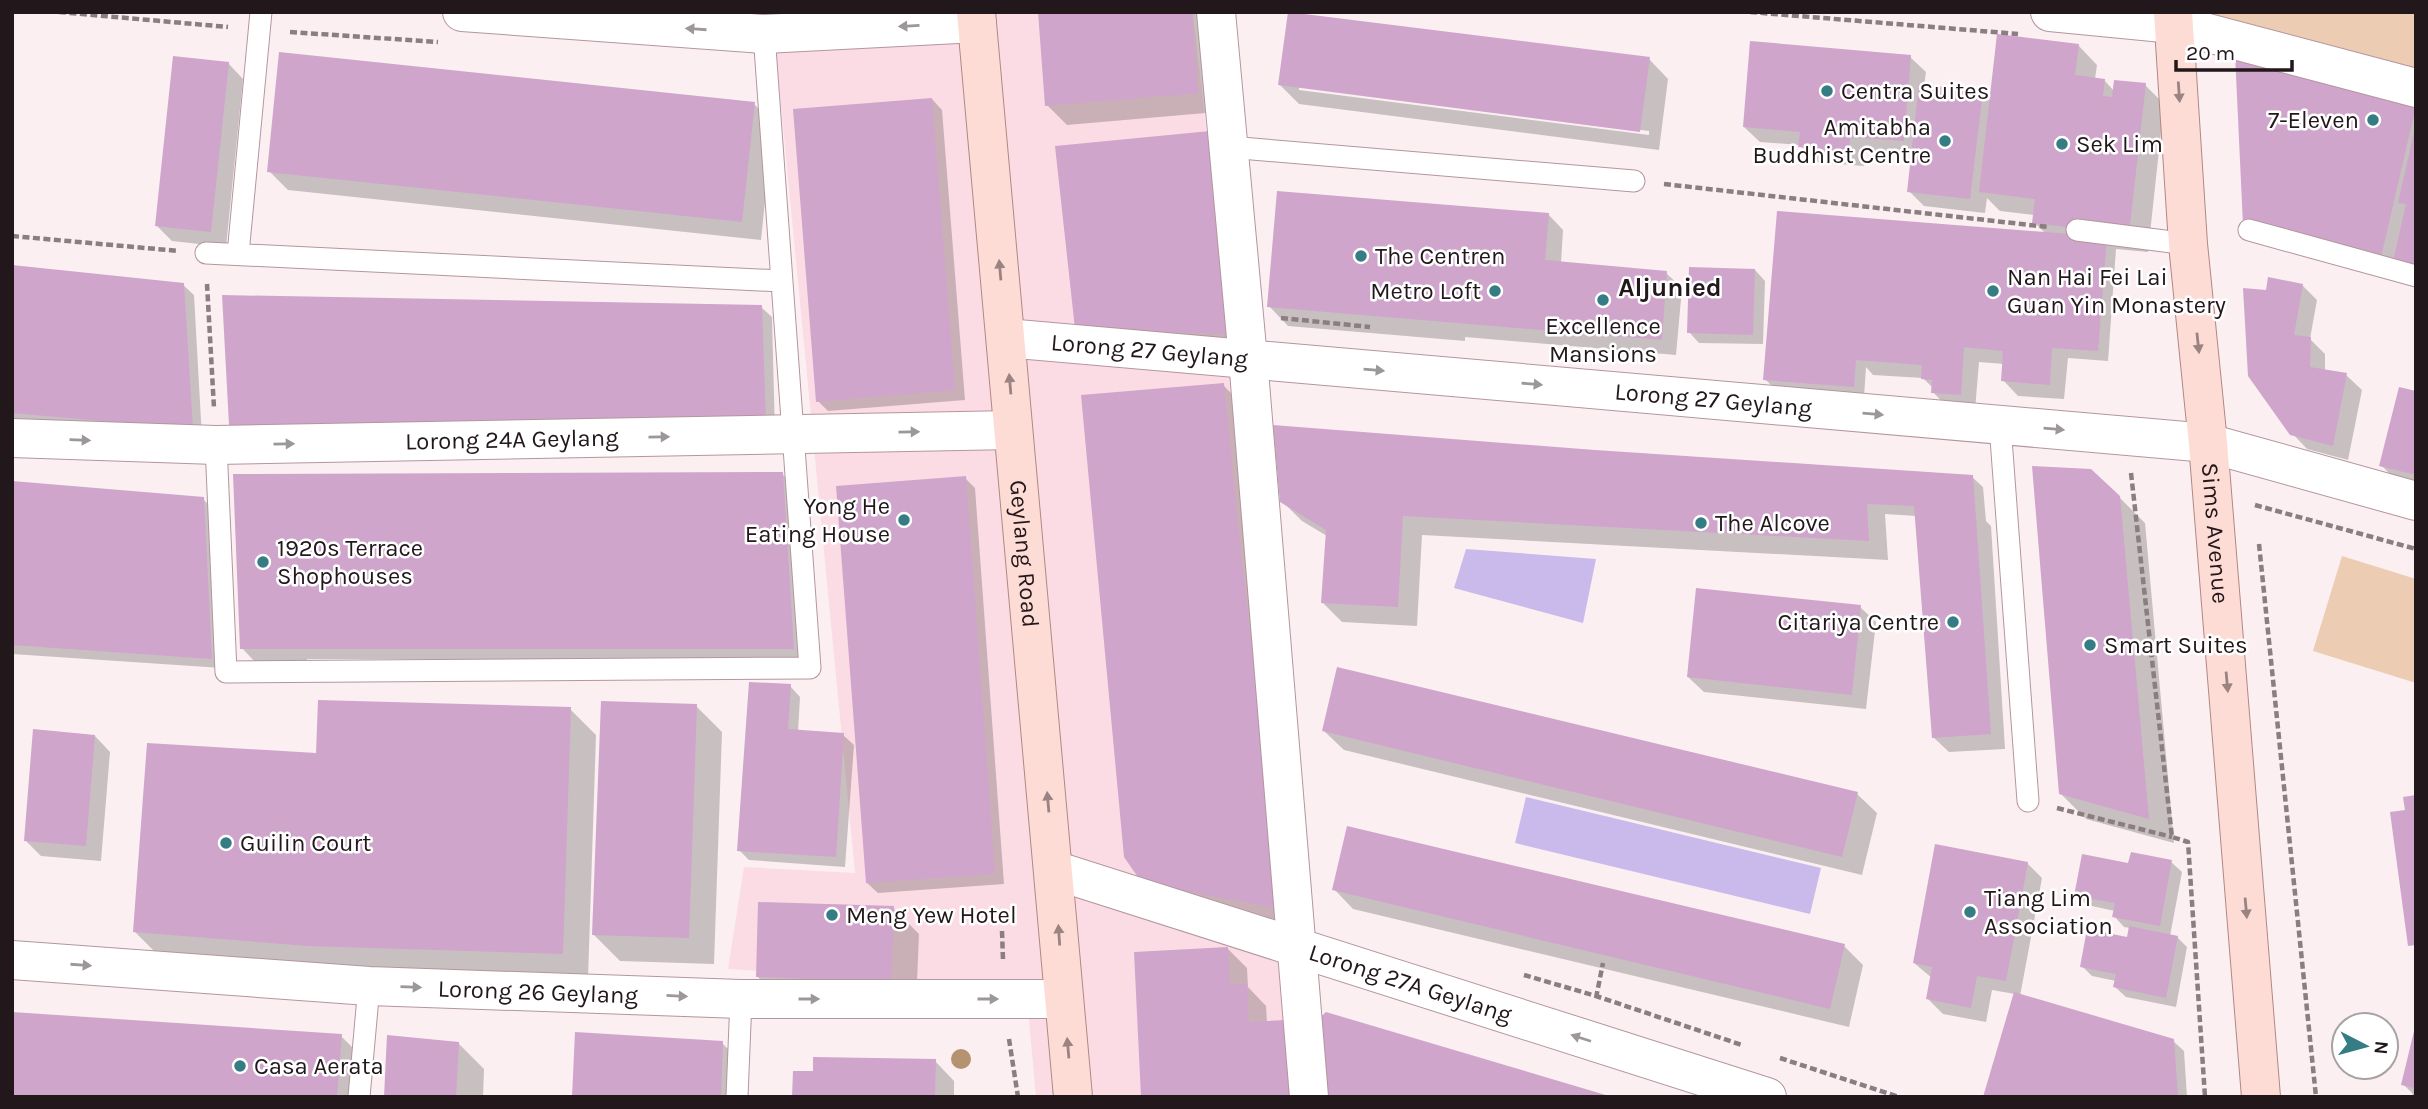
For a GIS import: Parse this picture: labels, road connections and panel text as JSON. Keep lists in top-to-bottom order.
{
  "streets": {
    "main road": ["Sims Avenue", "Geylang Road"],
    "street": [
      "Lorong 27 Geylang",
      "Lorong 24A Geylang",
      "Lorong 27A Geylang",
      "Lorong 26 Geylang"
    ]
  },
  "crossings": [
    ["Lorong 27 Geylang", "Sims Avenue"],
    ["Lorong 27 Geylang", "Geylang Road"],
    ["Lorong 24A Geylang", "Geylang Road"],
    ["Geylang Road", "Lorong 27A Geylang"],
    ["Geylang Road", "Lorong 26 Geylang"]
  ],
  "one_way": [
    "Lorong 27 Geylang",
    "Lorong 24A Geylang",
    "Sims Avenue",
    "Geylang Road",
    "Lorong 27A Geylang",
    "Lorong 26 Geylang"
  ],
  "districts": ["Aljunied"],
  "places": [
    "Centra Suites",
    "7-Eleven",
    "Amitabha Buddhist Centre",
    "Sek Lim",
    "The Centren",
    "Metro Loft",
    "Nan Hai Fei Lai Guan Yin Monastery",
    "Excellence Mansions",
    "Yong He Eating House",
    "The Alcove",
    "1920s Terrace Shophouses",
    "Citariya Centre",
    "Smart Suites",
    "Guilin Court",
    "Tiang Lim Association",
    "Meng Yew Hotel",
    "Casa Aerata"
  ],
  "scale_bar": "20 m",
  "north": "right"
}
